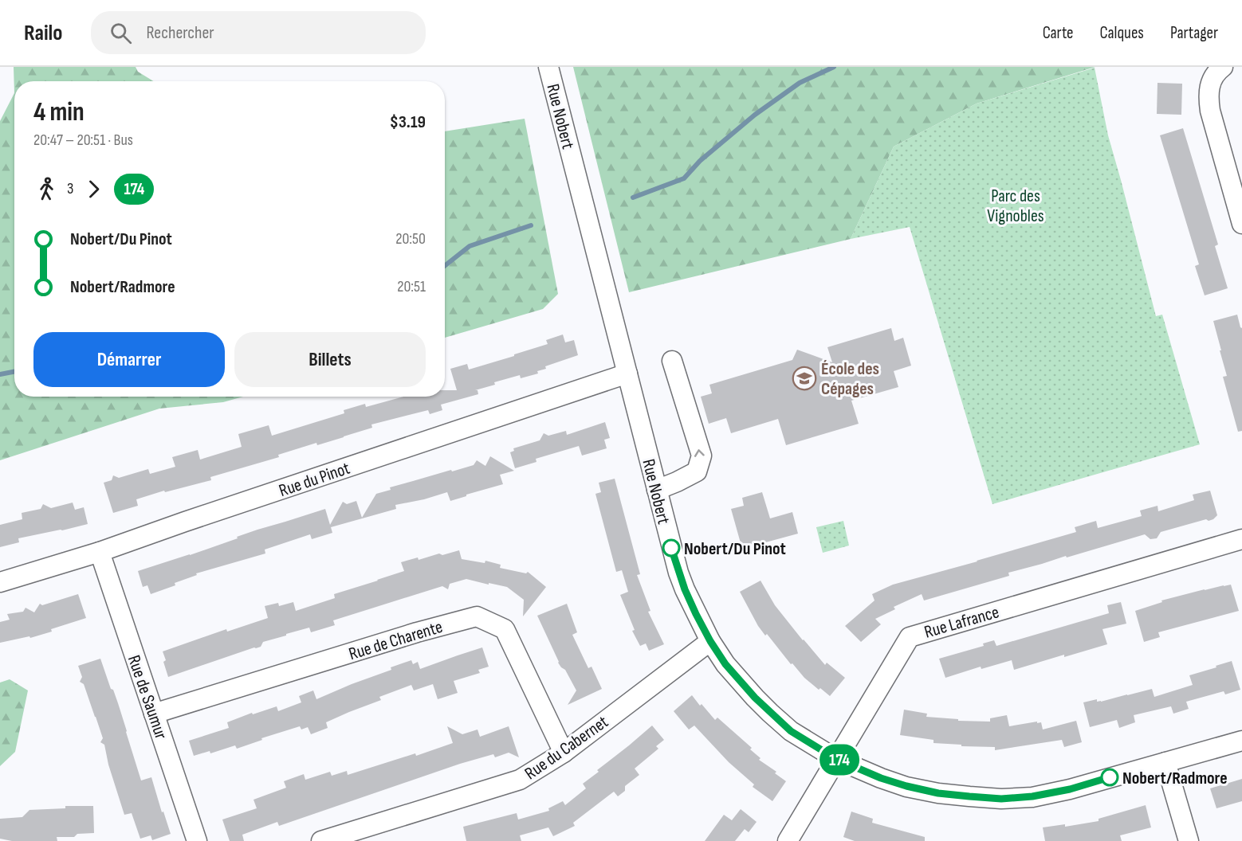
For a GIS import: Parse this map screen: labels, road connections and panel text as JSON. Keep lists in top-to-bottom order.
{
  "streets": {
    "street": [
      "Rue Nobert",
      "Rue du Pinot",
      "Rue Lafrance",
      "Rue de Charente",
      "Rue de Saumur",
      "Rue du Cabernet"
    ]
  },
  "crossings": [
    ["Rue Nobert", "Rue du Pinot"],
    ["Rue Nobert", "Rue Lafrance"],
    ["Rue Nobert", "Rue du Cabernet"],
    ["Rue du Pinot", "Rue de Saumur"],
    ["Rue de Charente", "Rue de Saumur"],
    ["Rue de Charente", "Rue du Cabernet"]
  ],
  "parks": ["Parc des Vignobles"],
  "places": {
    "school or university": ["École des Cépages"],
    "other": ["Nobert/Du Pinot", "Nobert/Radmore"]
  },
  "lines": ["bus line 174"],
  "page": {
    "header": "Railo",
    "search": "Rechercher",
    "nav": ["Carte", "Calques", "Partager"],
    "on_map": "174",
    "heading": ["4 min", "20:47 – 20:51 · Bus", "$3.19"],
    "legs": ["3", "174"],
    "list": [
      {
        "name": "Nobert/Du Pinot",
        "value": "20:50"
      },
      {
        "name": "Nobert/Radmore",
        "value": "20:51"
      }
    ],
    "buttons": ["Démarrer", "Billets"]
  }
}
